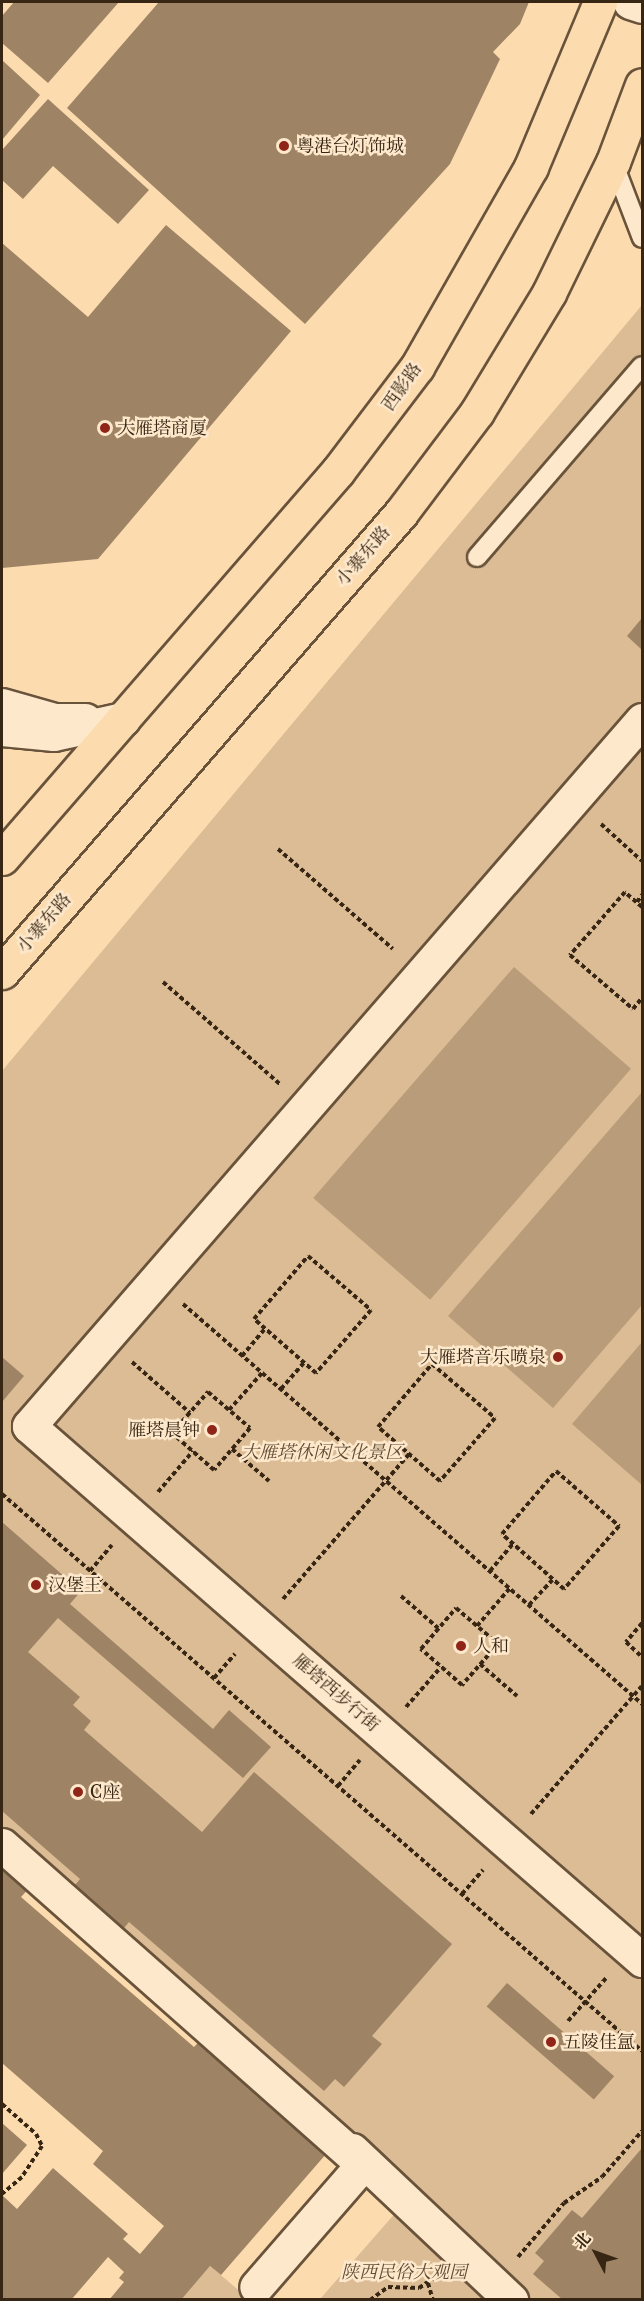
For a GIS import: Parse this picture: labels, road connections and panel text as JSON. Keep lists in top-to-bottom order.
{
  "streets": {
    "main road": ["西影路", "小寨东路"],
    "street": ["雁塔西步行街"]
  },
  "parks": ["大雁塔休闲文化景区", "陕西民俗大观园"],
  "places": [
    "粤港台灯饰城",
    "大雁塔商厦",
    "大雁塔音乐喷泉",
    "雁塔晨钟",
    "汉堡王",
    "人和",
    "C座",
    "五陵佳氲"
  ],
  "north": "top left"
}
